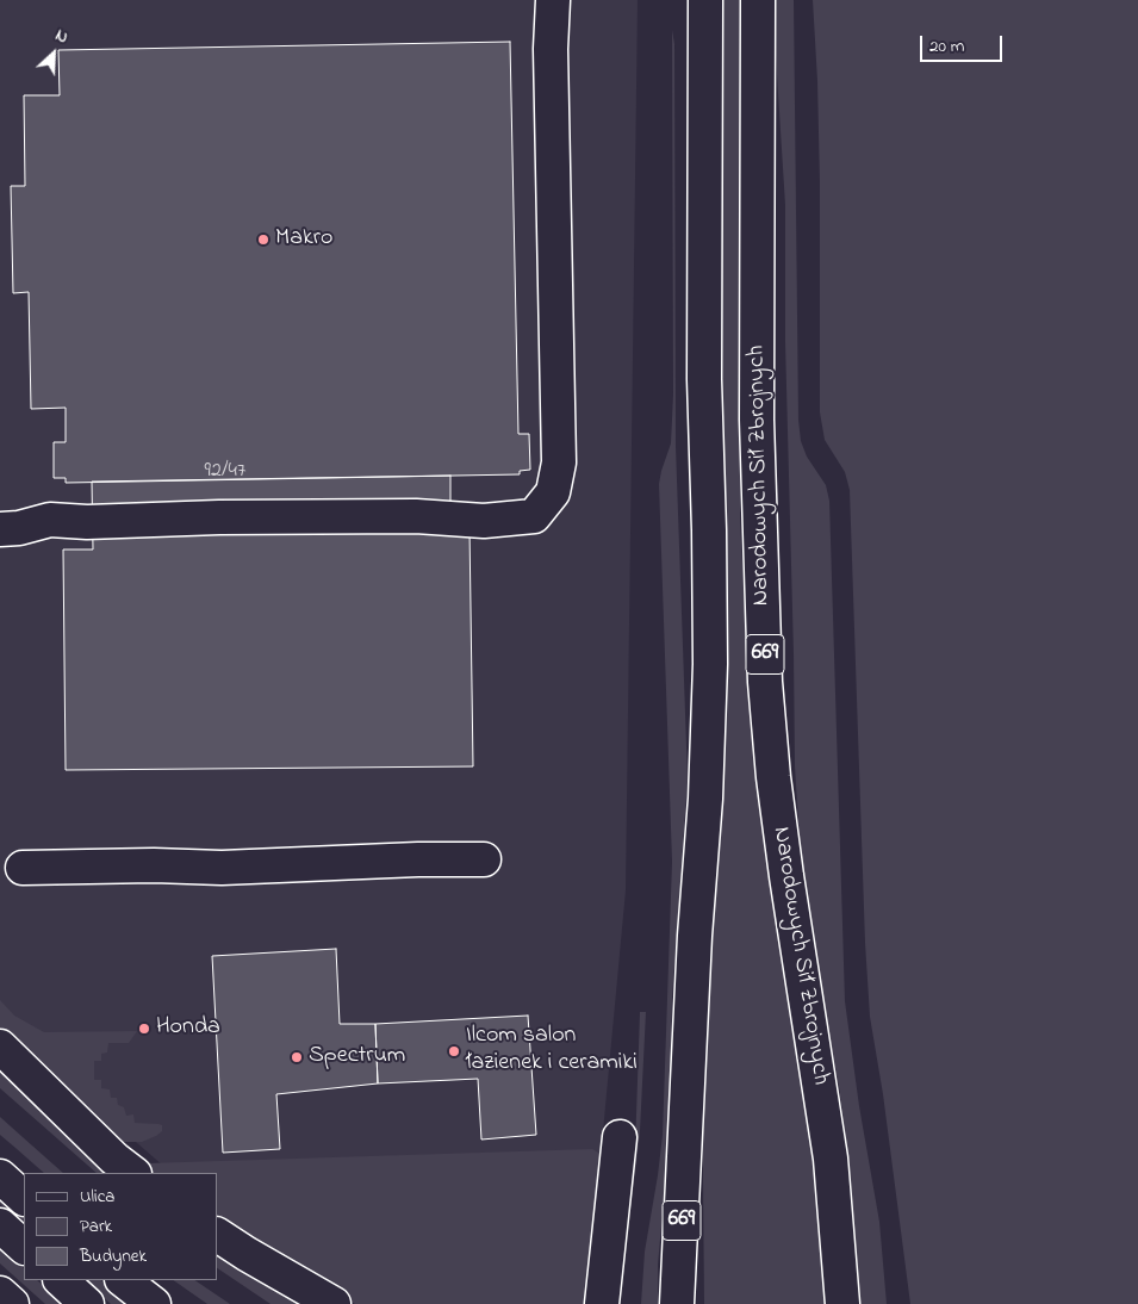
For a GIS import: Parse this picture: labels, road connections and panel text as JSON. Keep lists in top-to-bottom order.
{
  "streets": {
    "main road": ["Narodowych Sił Zbrojnych", "669"]
  },
  "places": [
    "Makro",
    "Honda",
    "Ilcom salon łazienek i ceramiki",
    "Spectrum"
  ],
  "house_numbers": ["92/47"],
  "legend": ["Ulica", "Park", "Budynek"],
  "scale_bar": "20 m",
  "north": "top right"
}
